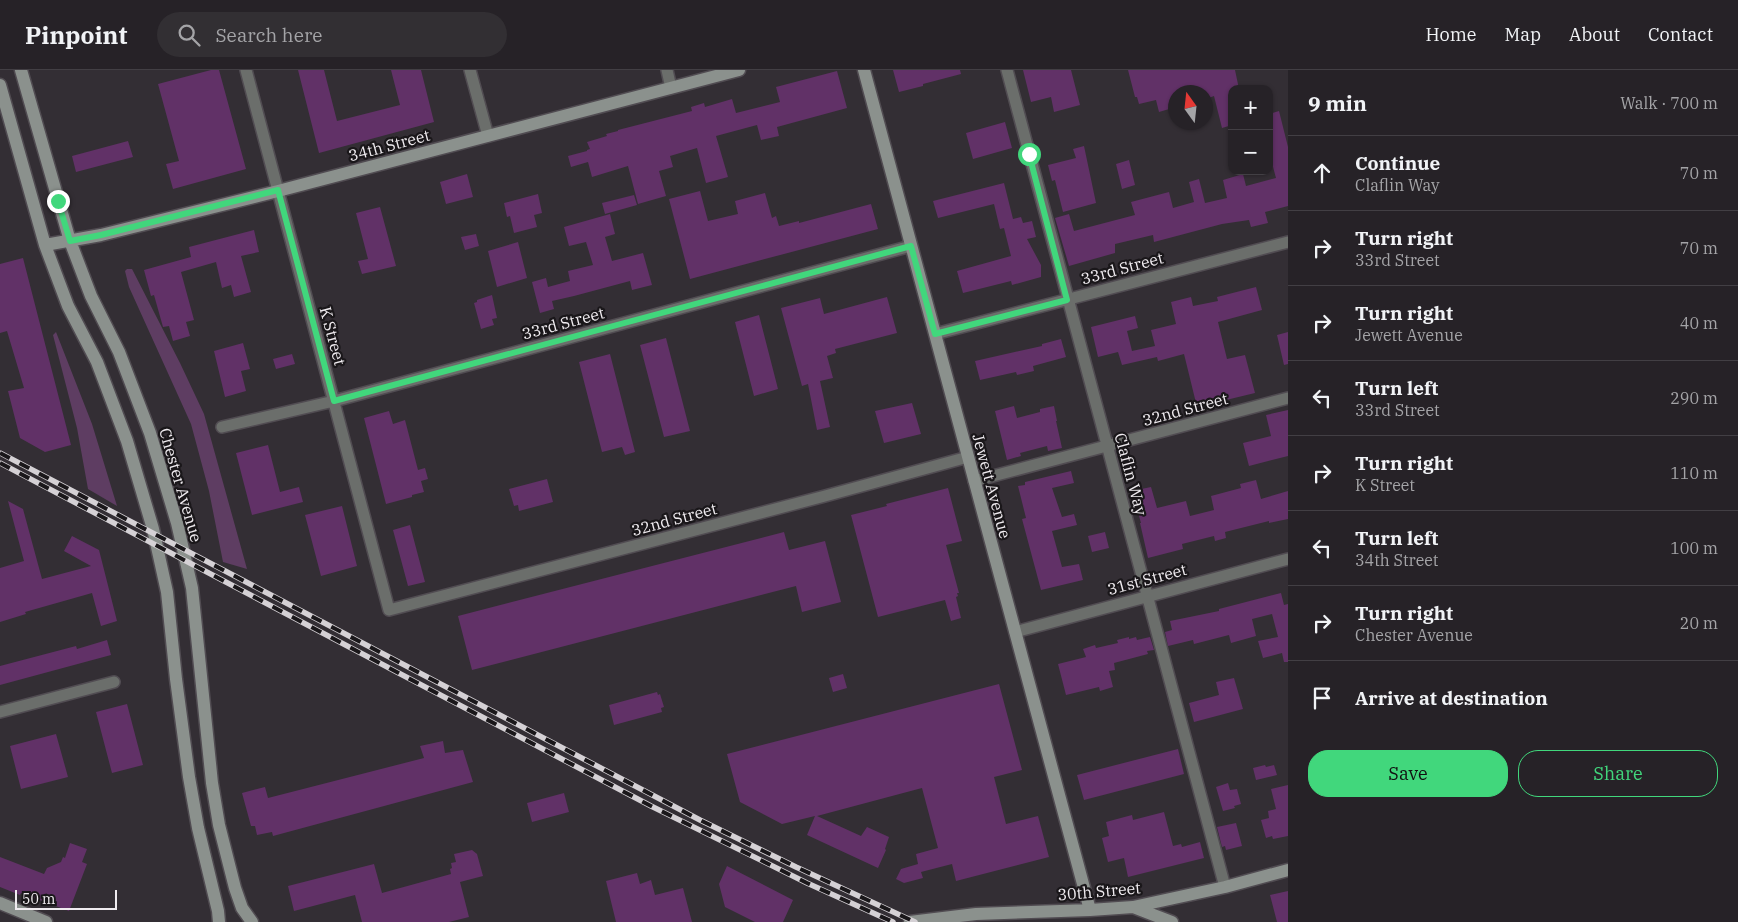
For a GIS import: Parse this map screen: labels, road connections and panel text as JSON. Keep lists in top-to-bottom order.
{
  "streets": {
    "street": [
      "34th Street",
      "33rd Street",
      "K Street",
      "32nd Street",
      "Claflin Way",
      "Chester Avenue",
      "Jewett Avenue",
      "31st Street",
      "30th Street"
    ]
  },
  "crossings": [
    ["34th Street", "K Street"],
    ["34th Street", "Chester Avenue"],
    ["33rd Street", "K Street"],
    ["33rd Street", "Claflin Way"],
    ["33rd Street", "Jewett Avenue"],
    ["K Street", "32nd Street"],
    ["32nd Street", "Claflin Way"],
    ["32nd Street", "Jewett Avenue"],
    ["Claflin Way", "31st Street"],
    ["Claflin Way", "30th Street"],
    ["Jewett Avenue", "31st Street"],
    ["Jewett Avenue", "30th Street"]
  ],
  "scale_bar": "50 m",
  "north": "top",
  "page": {
    "header": "Pinpoint",
    "search": "Search here",
    "nav": [
      "Home",
      "Map",
      "About",
      "Contact"
    ],
    "heading": ["9 min", "Walk · 700 m"],
    "map_buttons": ["+", "−"],
    "list": [
      ["Continue", "Claflin Way", "70 m"],
      ["Turn right", "33rd Street", "70 m"],
      ["Turn right", "Jewett Avenue", "40 m"],
      ["Turn left", "33rd Street", "290 m"],
      ["Turn right", "K Street", "110 m"],
      ["Turn left", "34th Street", "100 m"],
      ["Turn right", "Chester Avenue", "20 m"],
      "Arrive at destination"
    ],
    "buttons": ["Save", "Share"],
    "scale": "50 m"
  }
}
